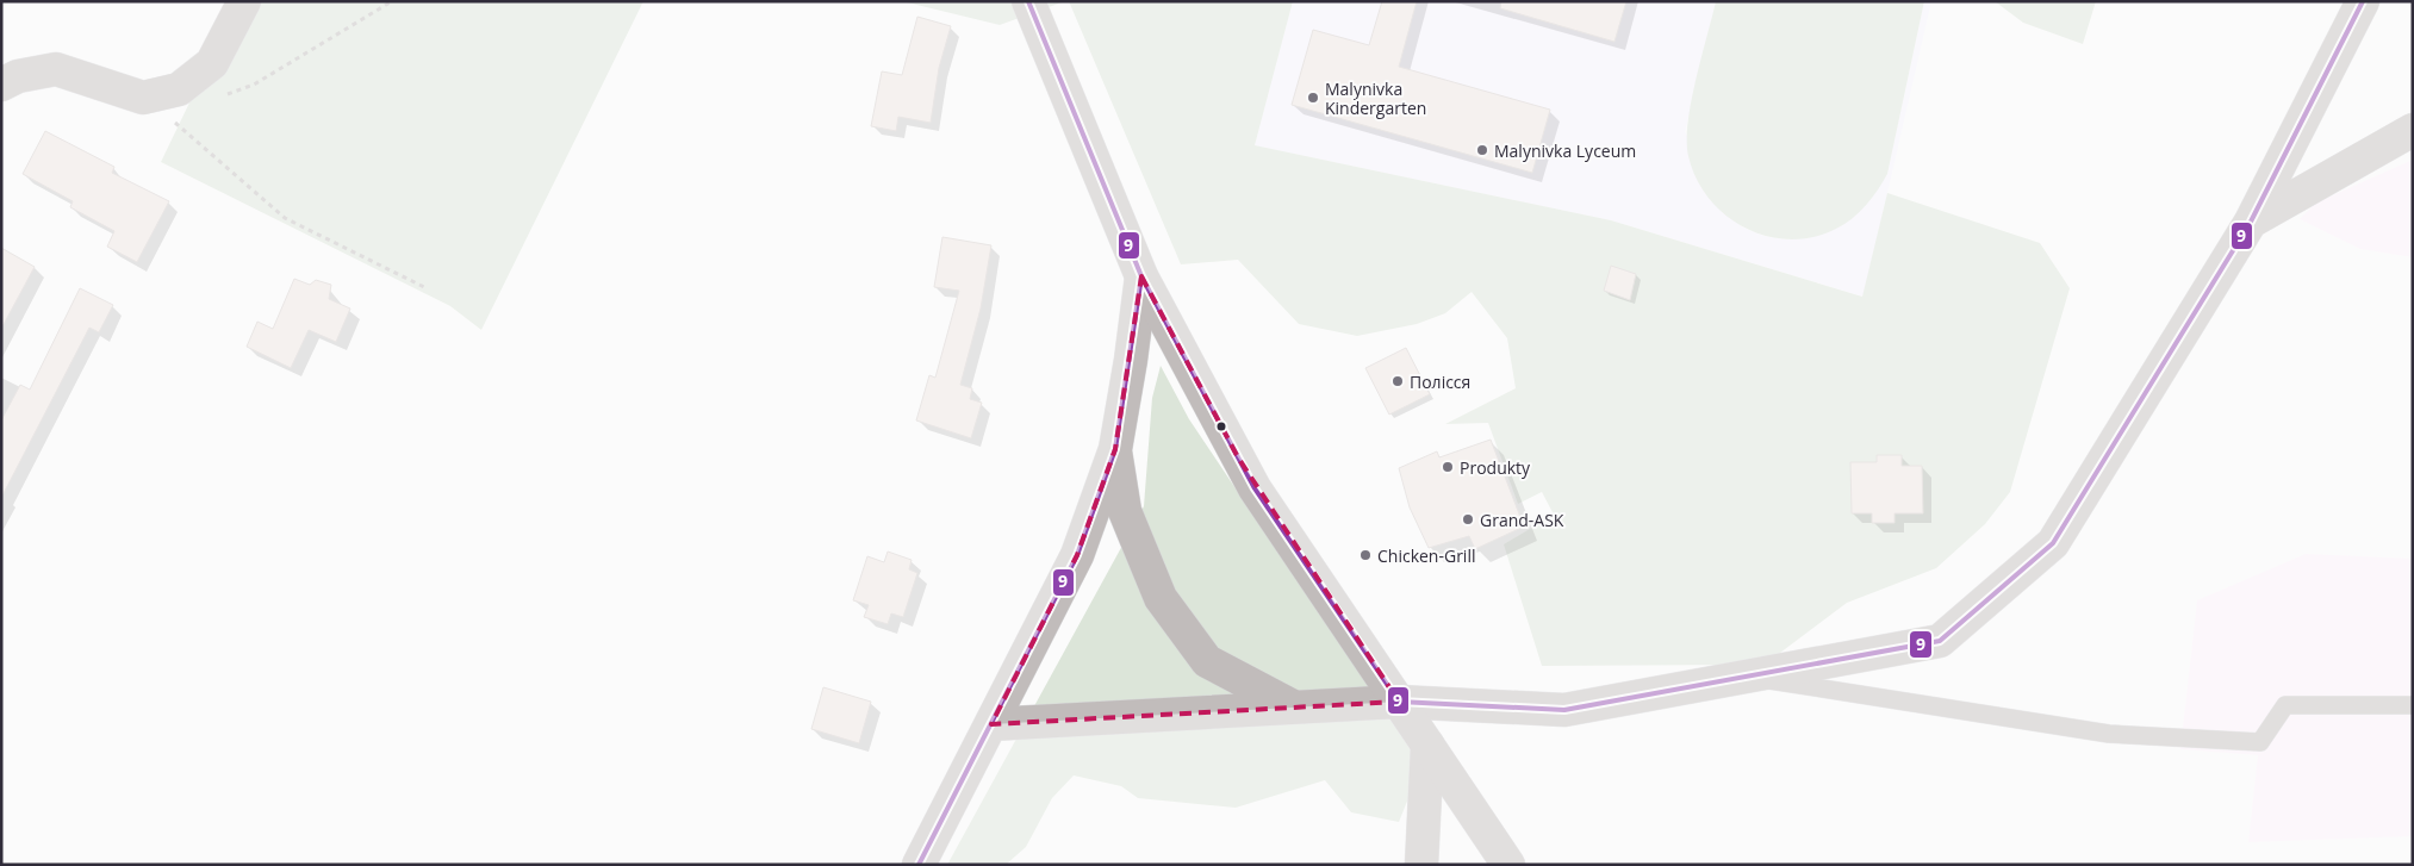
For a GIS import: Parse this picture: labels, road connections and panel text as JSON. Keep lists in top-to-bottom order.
{
  "places": [
    "Malynivka Kindergarten",
    "Malynivka Lyceum",
    "Полісся",
    "Produkty",
    "Grand-ASK",
    "Chicken-Grill"
  ],
  "lines": ["transit line 9"]
}
